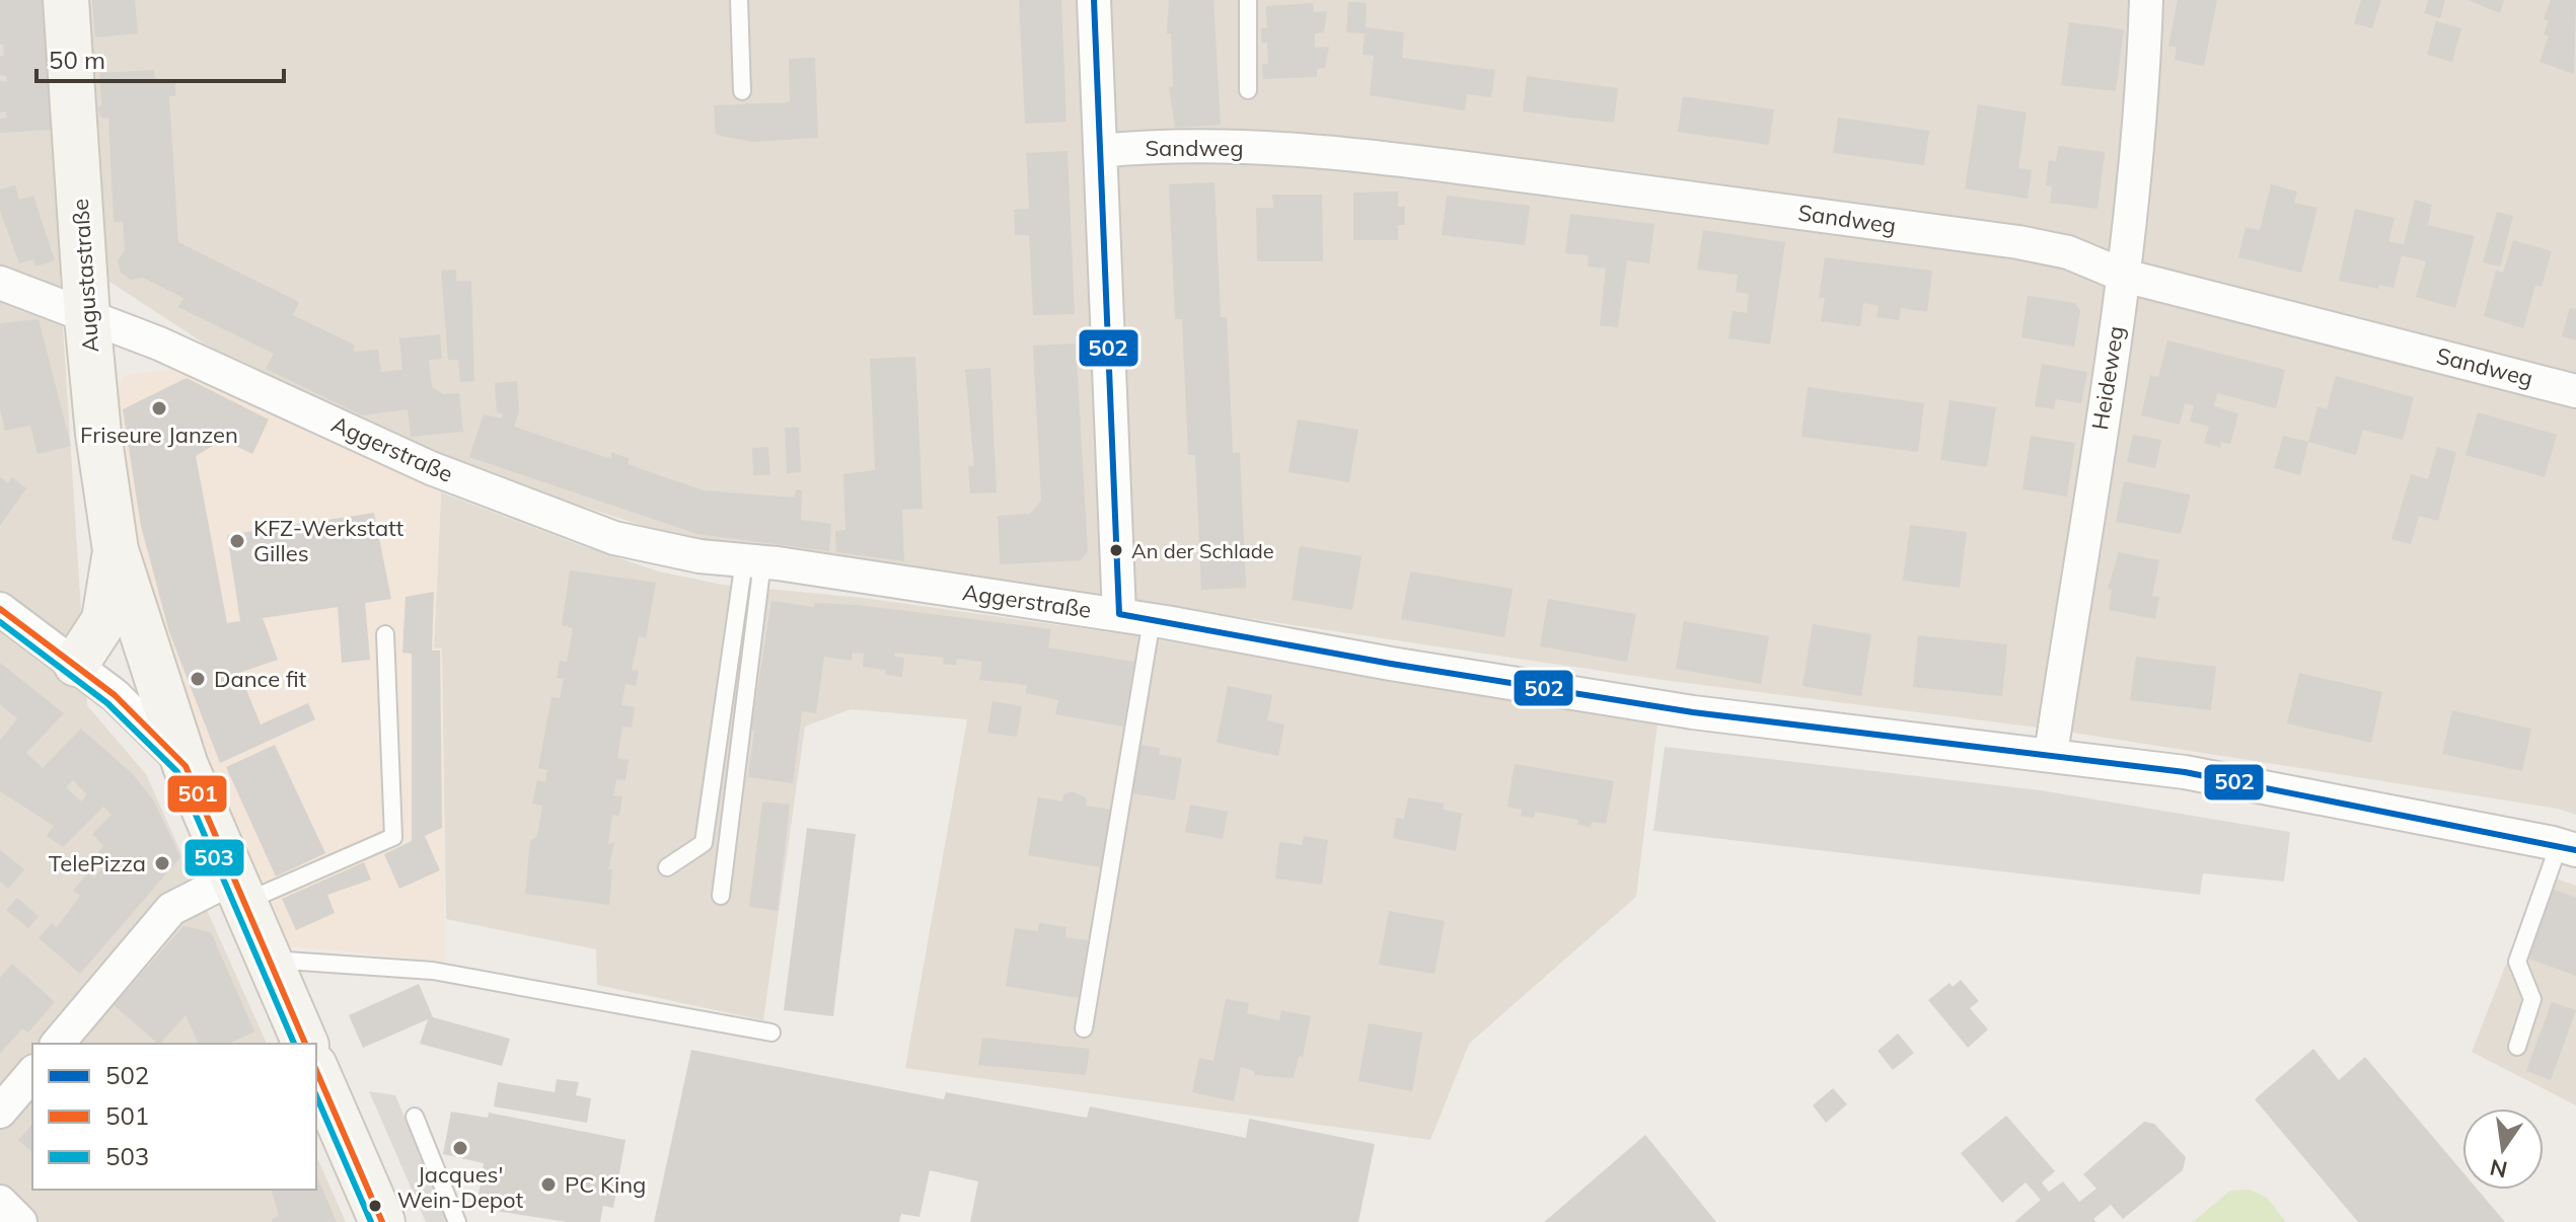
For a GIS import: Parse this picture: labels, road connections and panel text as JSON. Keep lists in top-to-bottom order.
{
  "streets": {
    "main road": ["Augustastraße"],
    "street": ["Sandweg", "Heideweg", "Aggerstraße"]
  },
  "crossings": [
    ["Sandweg", "Heideweg"],
    ["Augustastraße", "Aggerstraße"],
    ["Heideweg", "Aggerstraße"]
  ],
  "places": [
    "Friseure Janzen",
    "KFZ-Werkstatt Gilles",
    "An der Schlade",
    "Dance fit",
    "TelePizza",
    "Jacques' Wein-Depot",
    "PC King"
  ],
  "lines": ["transit line 502", "transit line 501", "transit line 503"],
  "legend": ["502", "501", "503"],
  "scale_bar": "50 m",
  "north": "bottom"
}
